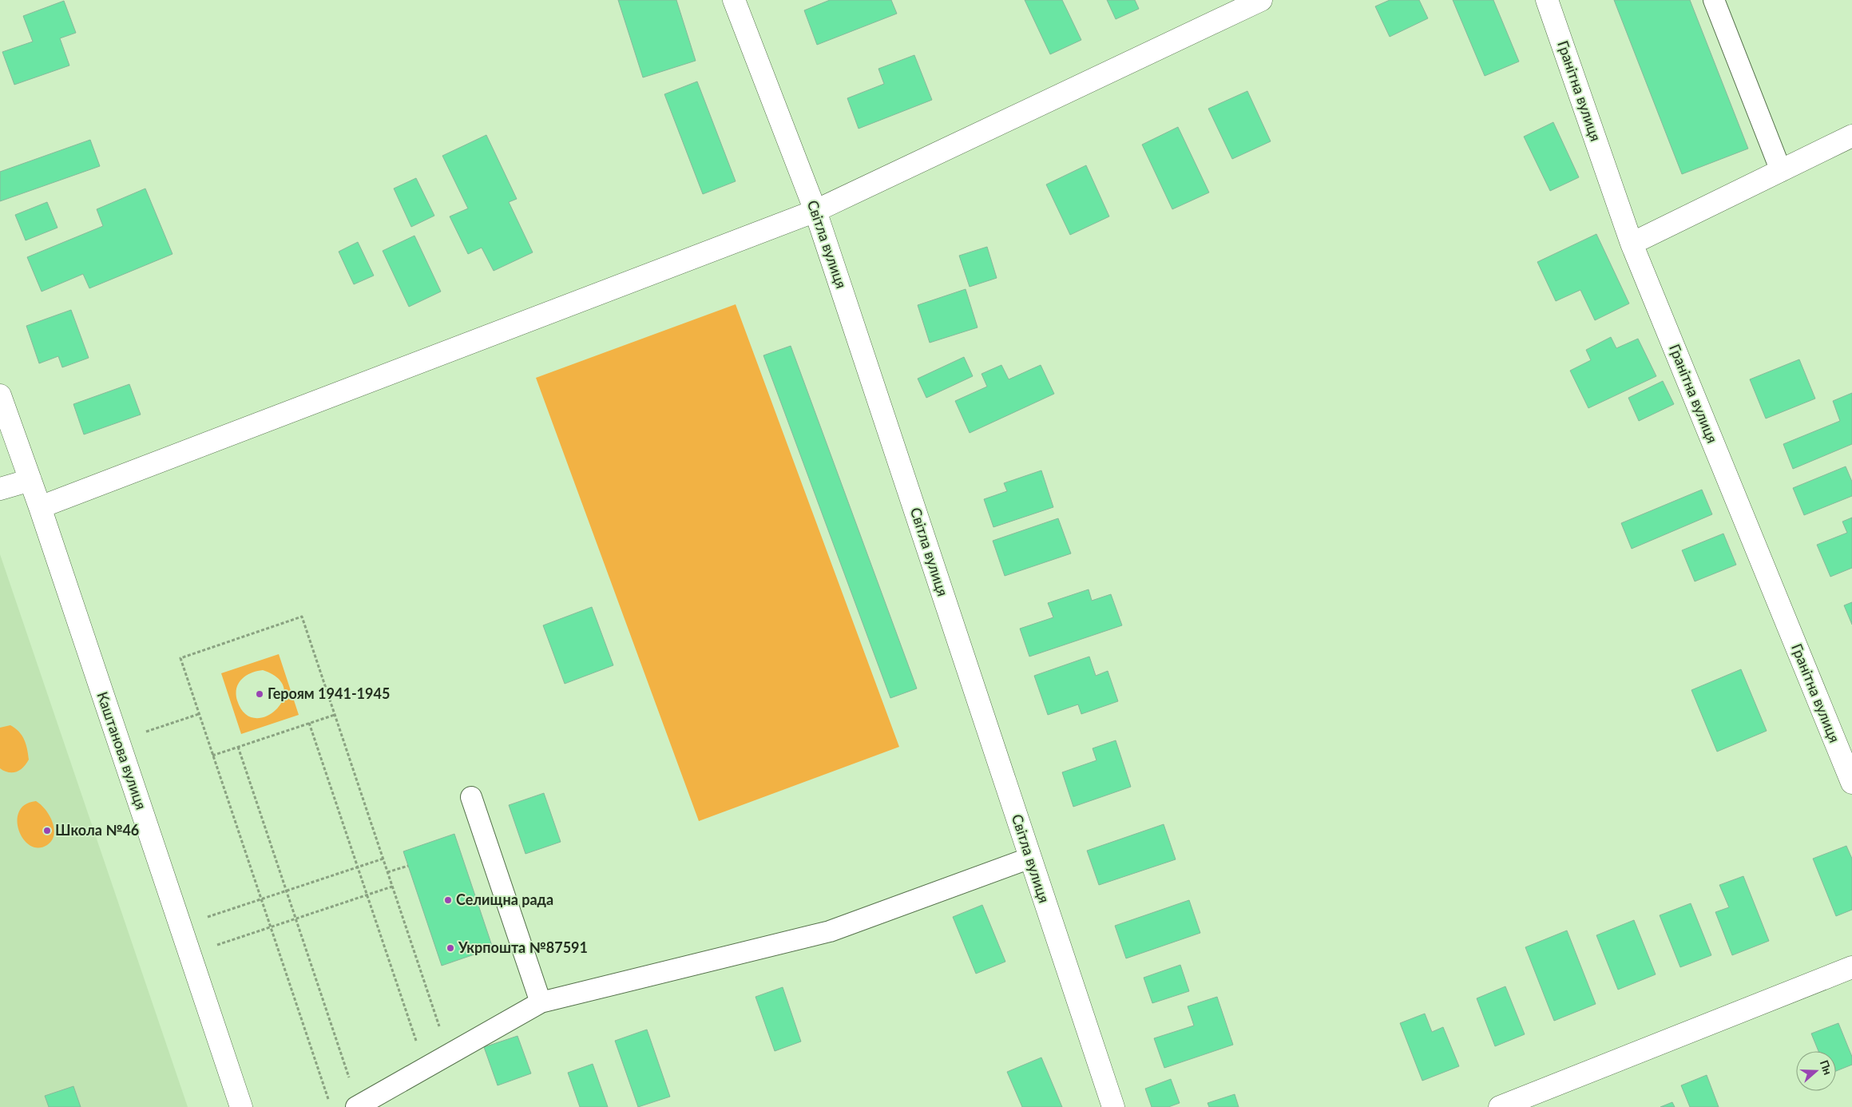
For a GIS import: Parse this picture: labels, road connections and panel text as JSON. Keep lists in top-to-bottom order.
{
  "streets": {
    "street": ["Гранітна вулиця", "Світла вулиця", "Каштанова вулиця"]
  },
  "places": [
    "Героям 1941-1945",
    "Школа №46",
    "Селищна рада",
    "Укрпошта №87591"
  ],
  "north": "right"
}
